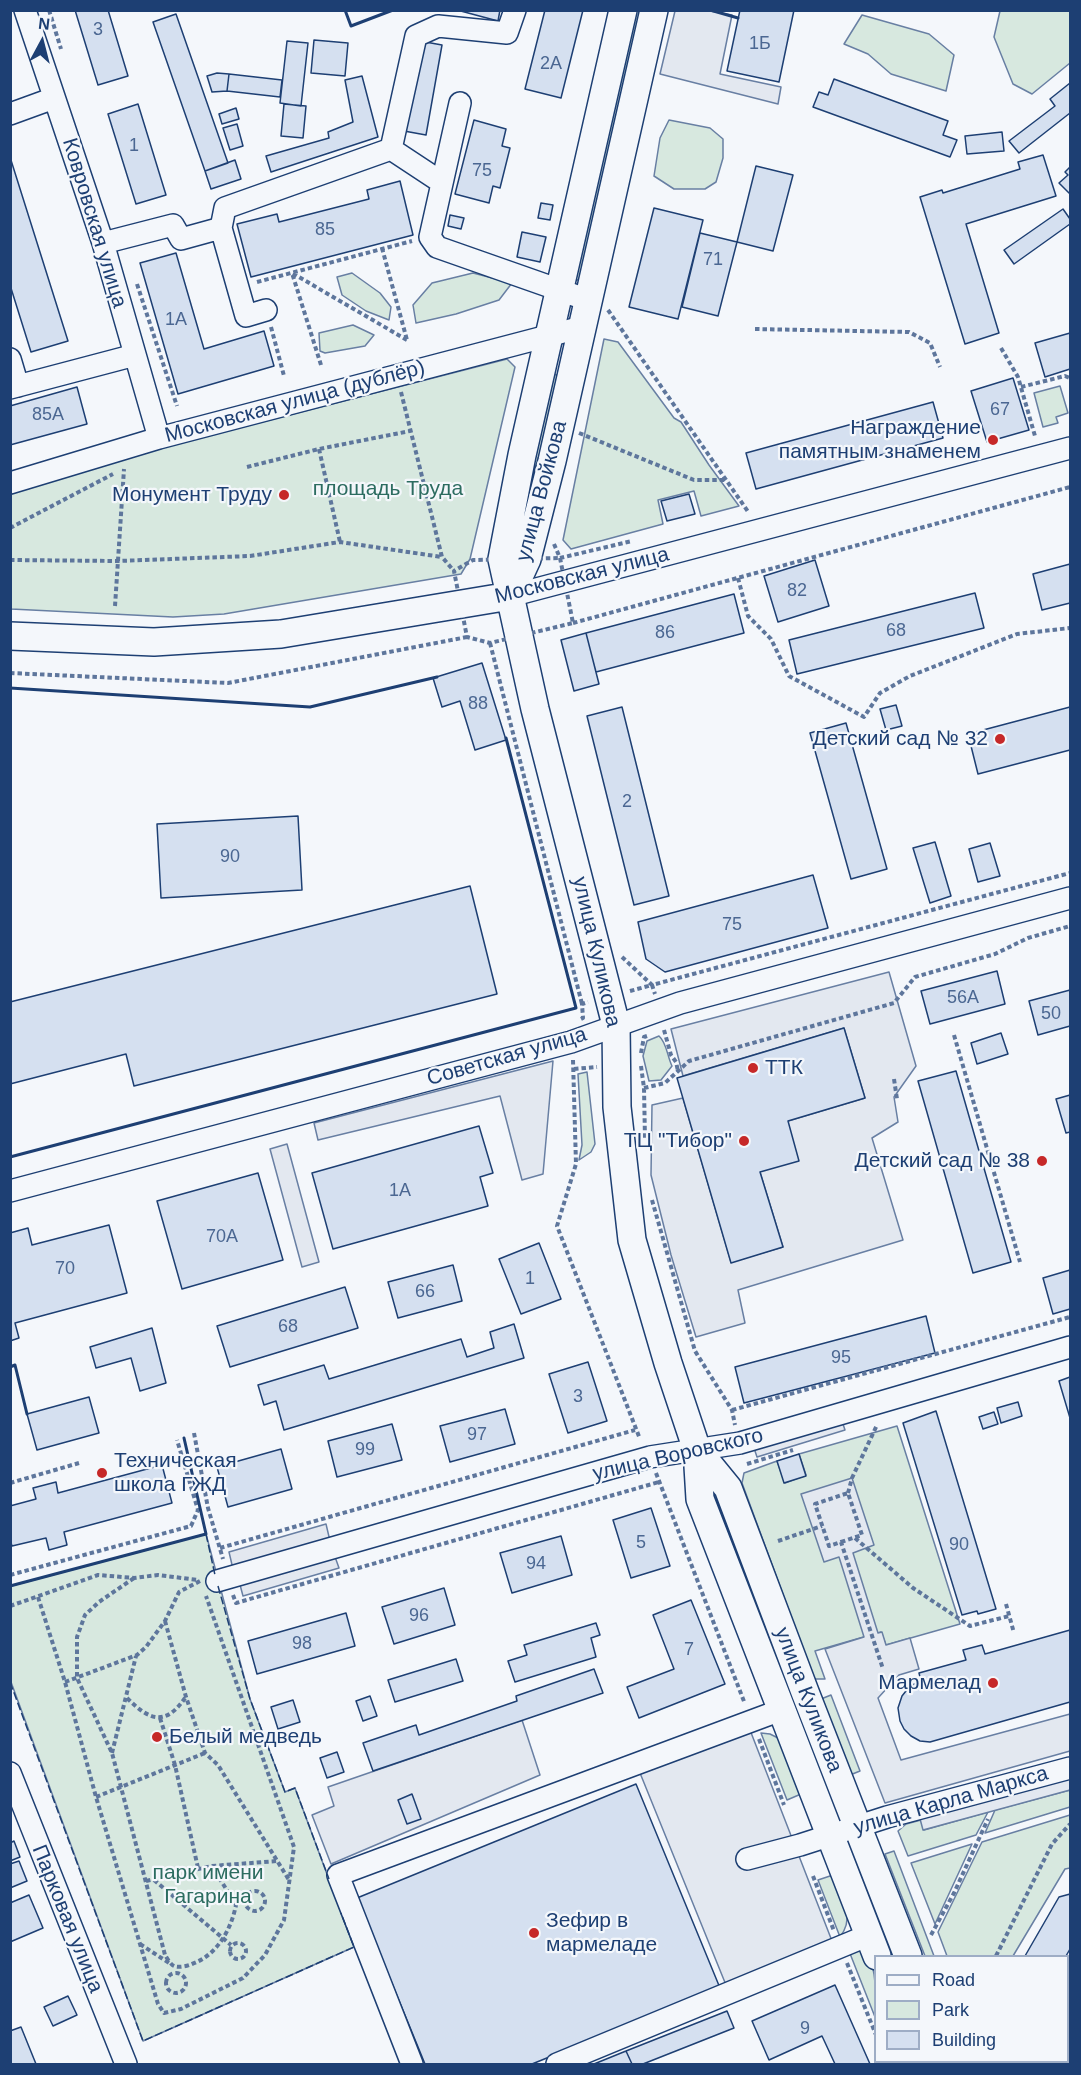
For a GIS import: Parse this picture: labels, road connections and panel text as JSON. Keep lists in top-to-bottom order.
{
  "streets": {
    "main road": ["улица Войкова", "Московская улица", "улица Куликова"],
    "street": [
      "Ковровская улица",
      "Московская улица (дублёр)",
      "Советская улица",
      "улица Воровского",
      "улица Карла Маркса",
      "Парковая улица"
    ]
  },
  "crossings": [
    ["Ковровская улица", "Московская улица (дублёр)"],
    ["Московская улица (дублёр)", "улица Войкова"],
    ["улица Войкова", "Московская улица"],
    ["улица Войкова", "улица Куликова"],
    ["Московская улица", "улица Куликова"],
    ["улица Куликова", "Советская улица"],
    ["улица Куликова", "улица Воровского"],
    ["улица Куликова", "улица Карла Маркса"]
  ],
  "parks": ["площадь Труда", "парк имени Гагарина"],
  "places": [
    "Награждение памятным знаменем",
    "Монумент Труду",
    "Детский сад № 32",
    "ТТК",
    "ТЦ \"Тибор\"",
    "Детский сад № 38",
    "Техническая школа ГЖД",
    "Мармелад",
    "Белый медведь",
    "Зефир в мармеладе"
  ],
  "house_numbers": [
    "3",
    "1Б",
    "2А",
    "1",
    "75",
    "85",
    "71",
    "1А",
    "67",
    "85А",
    "82",
    "68",
    "86",
    "88",
    "2",
    "90",
    "75",
    "56А",
    "50",
    "1А",
    "70А",
    "70",
    "1",
    "66",
    "68",
    "95",
    "3",
    "97",
    "99",
    "5",
    "90",
    "94",
    "96",
    "98",
    "7",
    "9"
  ],
  "legend": ["Road", "Park", "Building"],
  "north": "top"
}
